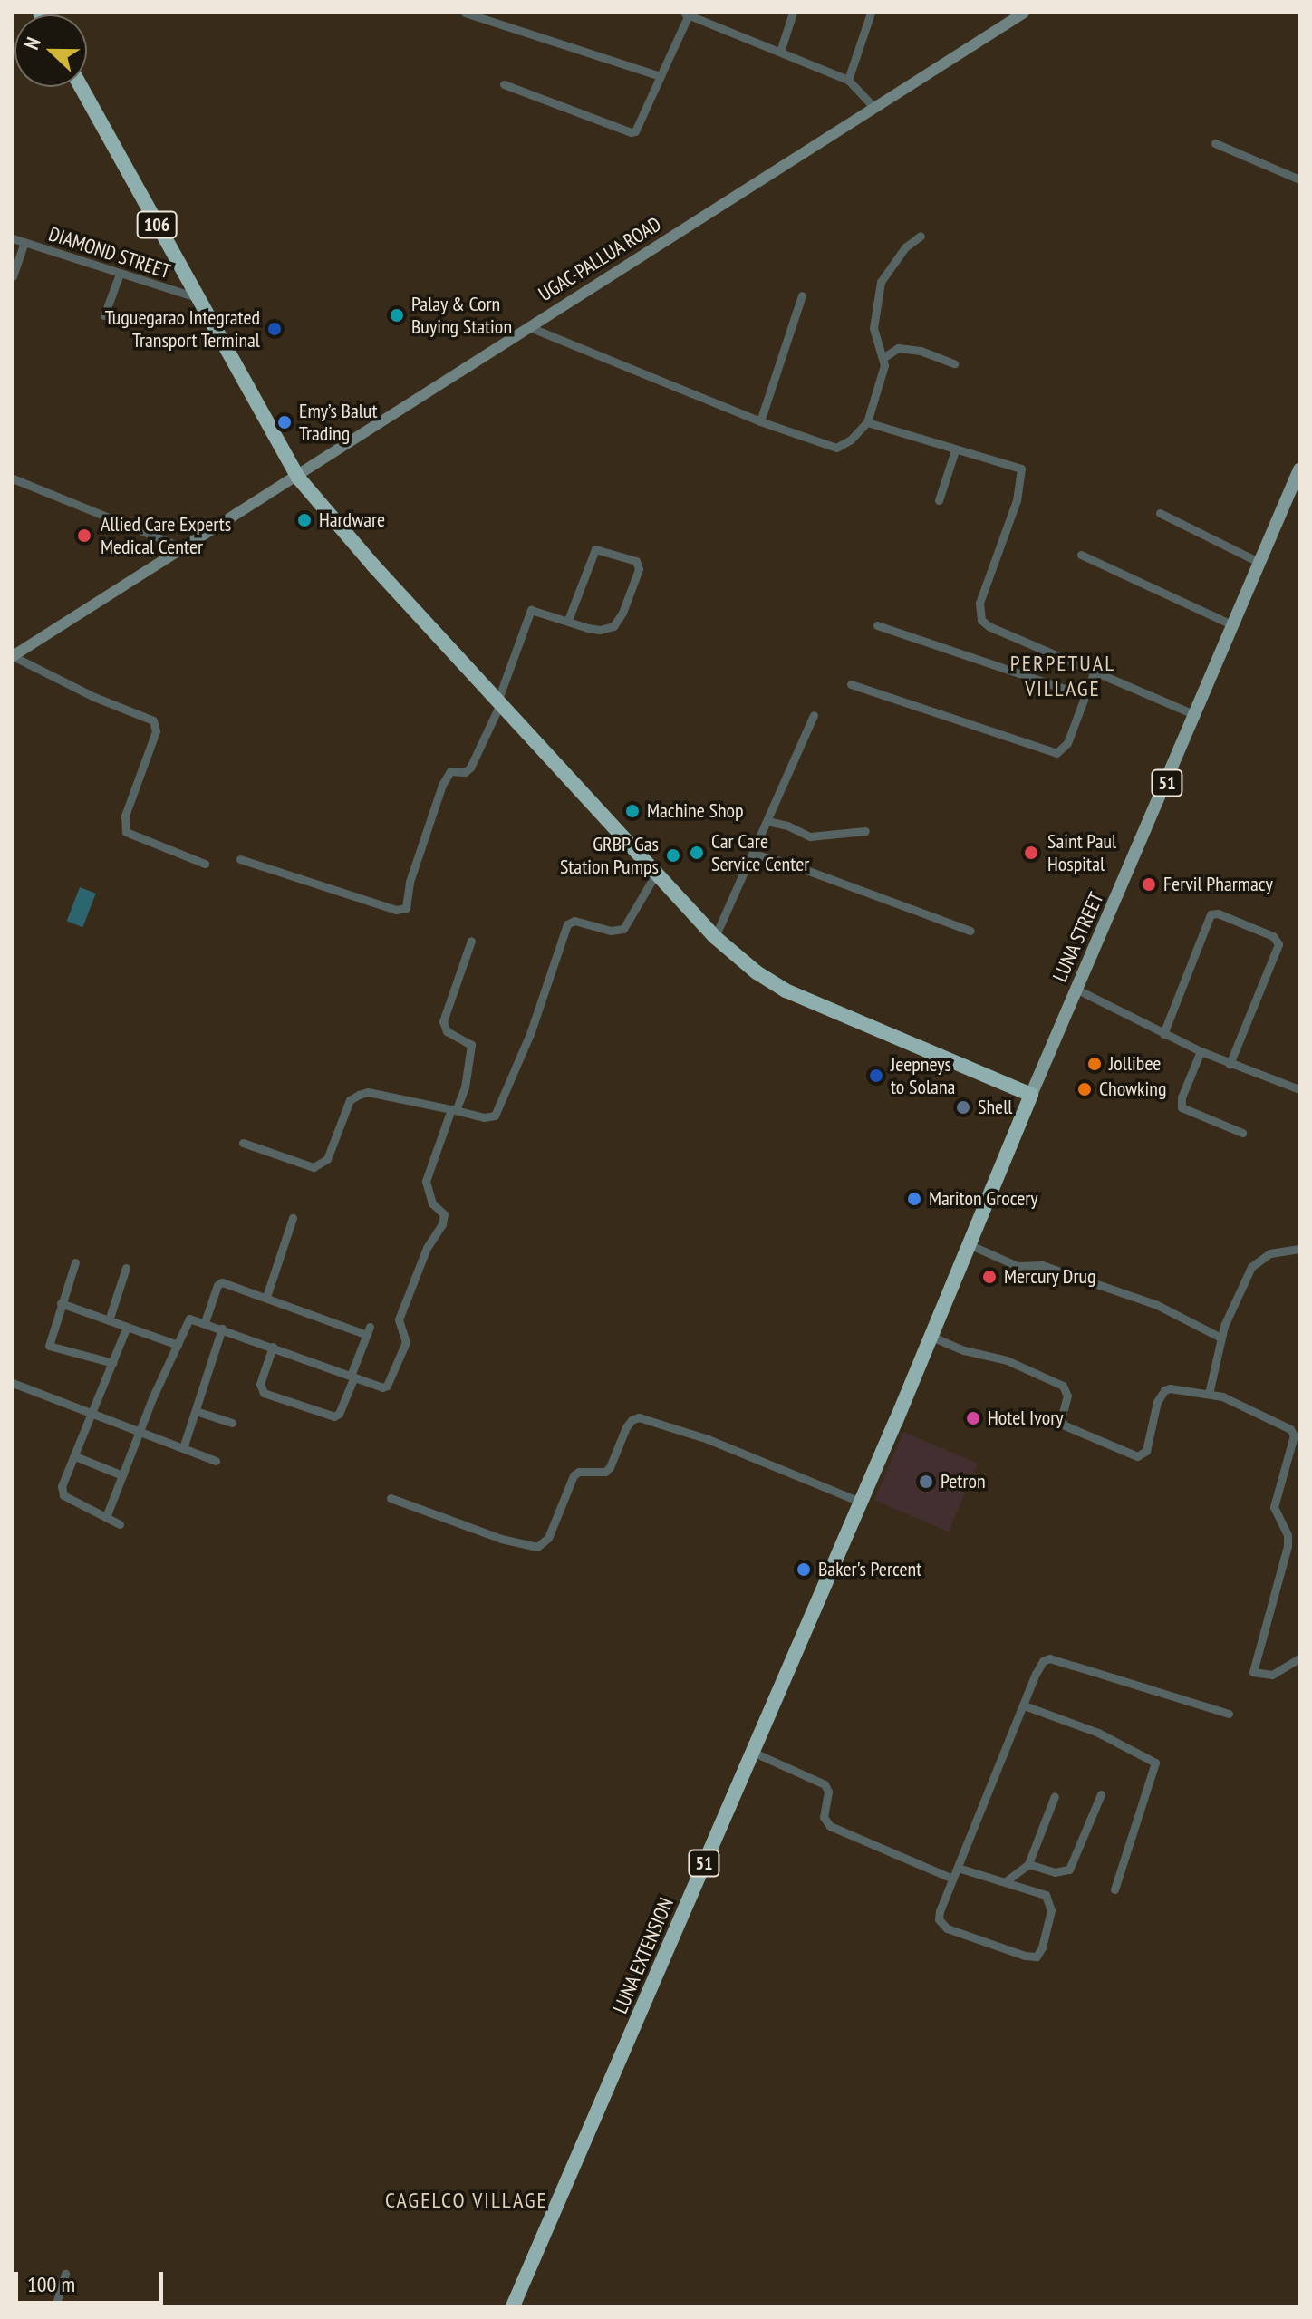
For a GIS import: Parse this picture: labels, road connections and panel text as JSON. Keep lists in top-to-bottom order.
{
  "streets": {
    "highway": [
      "106",
      "51",
      "LUNA STREET",
      "LUNA EXTENSION"
    ],
    "street": ["DIAMOND STREET", "UGAC-PALLUA ROAD"]
  },
  "crossings": [
    ["106", "DIAMOND STREET"],
    ["106", "UGAC-PALLUA ROAD"],
    ["106", "LUNA STREET"],
    ["LUNA STREET", "LUNA EXTENSION"]
  ],
  "districts": ["PERPETUAL VILLAGE", "CAGELCO VILLAGE"],
  "places": [
    "Palay & Corn Buying Station",
    "Tuguegarao Integrated Transport Terminal",
    "Emy’s Balut Trading",
    "Hardware",
    "Allied Care Experts Medical Center",
    "Machine Shop",
    "Car Care Service Center",
    "Saint Paul Hospital",
    "GRBP Gas Station Pumps",
    "Fervil Pharmacy",
    "Jollibee",
    "Jeepneys to Solana",
    "Chowking",
    "Shell",
    "Mariton Grocery",
    "Mercury Drug",
    "Hotel Ivory",
    "Petron",
    "Baker's Percent"
  ],
  "scale_bar": "100 m",
  "north": "left"
}
